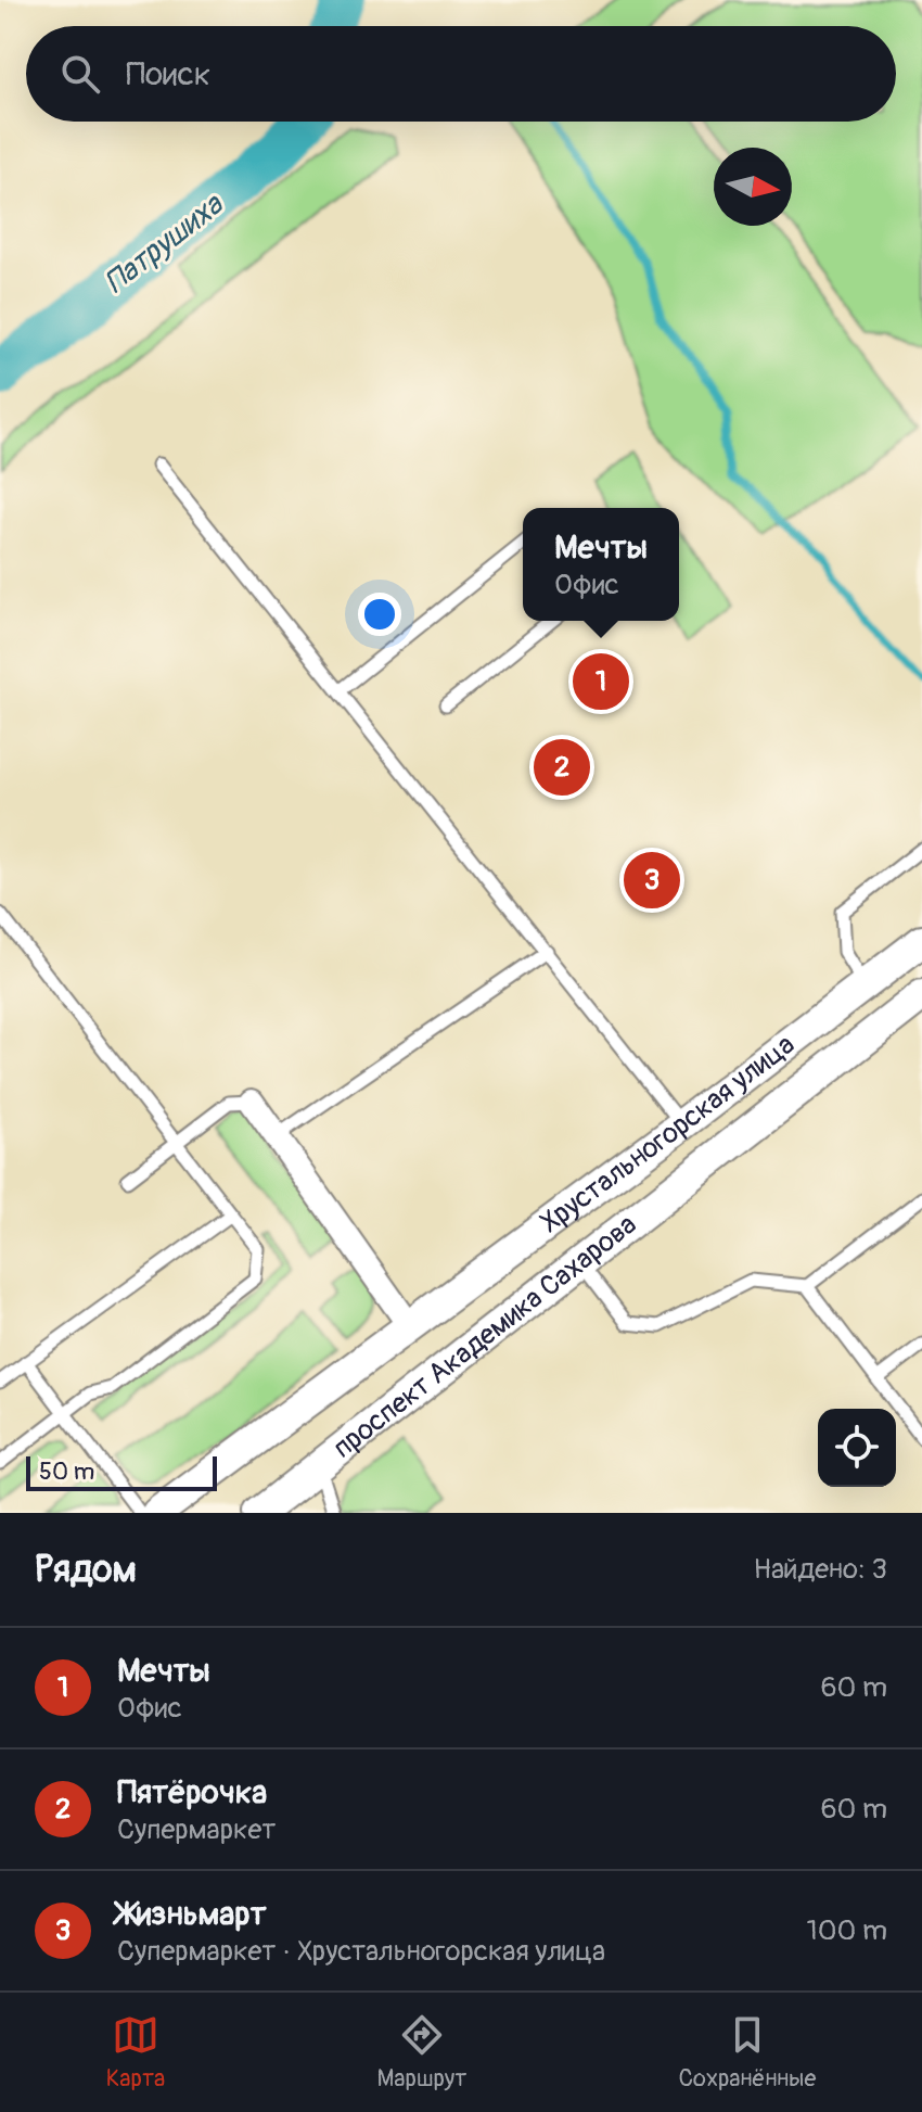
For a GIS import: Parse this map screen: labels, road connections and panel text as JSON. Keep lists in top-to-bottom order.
{
  "streets": {
    "street": ["Хрустальногорская улица", "проспект Академика Сахарова"]
  },
  "crossings": [
    ["Хрустальногорская улица", "проспект Академика Сахарова"]
  ],
  "water": ["Патрушиха"],
  "scale_bar": "50 m",
  "north": "right",
  "page": {
    "search": "Поиск",
    "popup": ["Мечты", "Офис"],
    "pins": ["1", "2", "3"],
    "scale": "50 m",
    "heading": ["Рядом", "Найдено: 3"],
    "list": [
      {
        "mark": "1",
        "name": "Мечты",
        "note": "Офис",
        "value": "60 m"
      },
      {
        "mark": "2",
        "name": "Пятёрочка",
        "note": "Супермаркет",
        "value": "60 m"
      },
      {
        "mark": "3",
        "name": "Жизньмарт",
        "note": "Супермаркет · Хрустальногорская улица",
        "value": "100 m"
      }
    ],
    "nav": ["Карта", "Маршрут", "Сохранённые"]
  }
}
